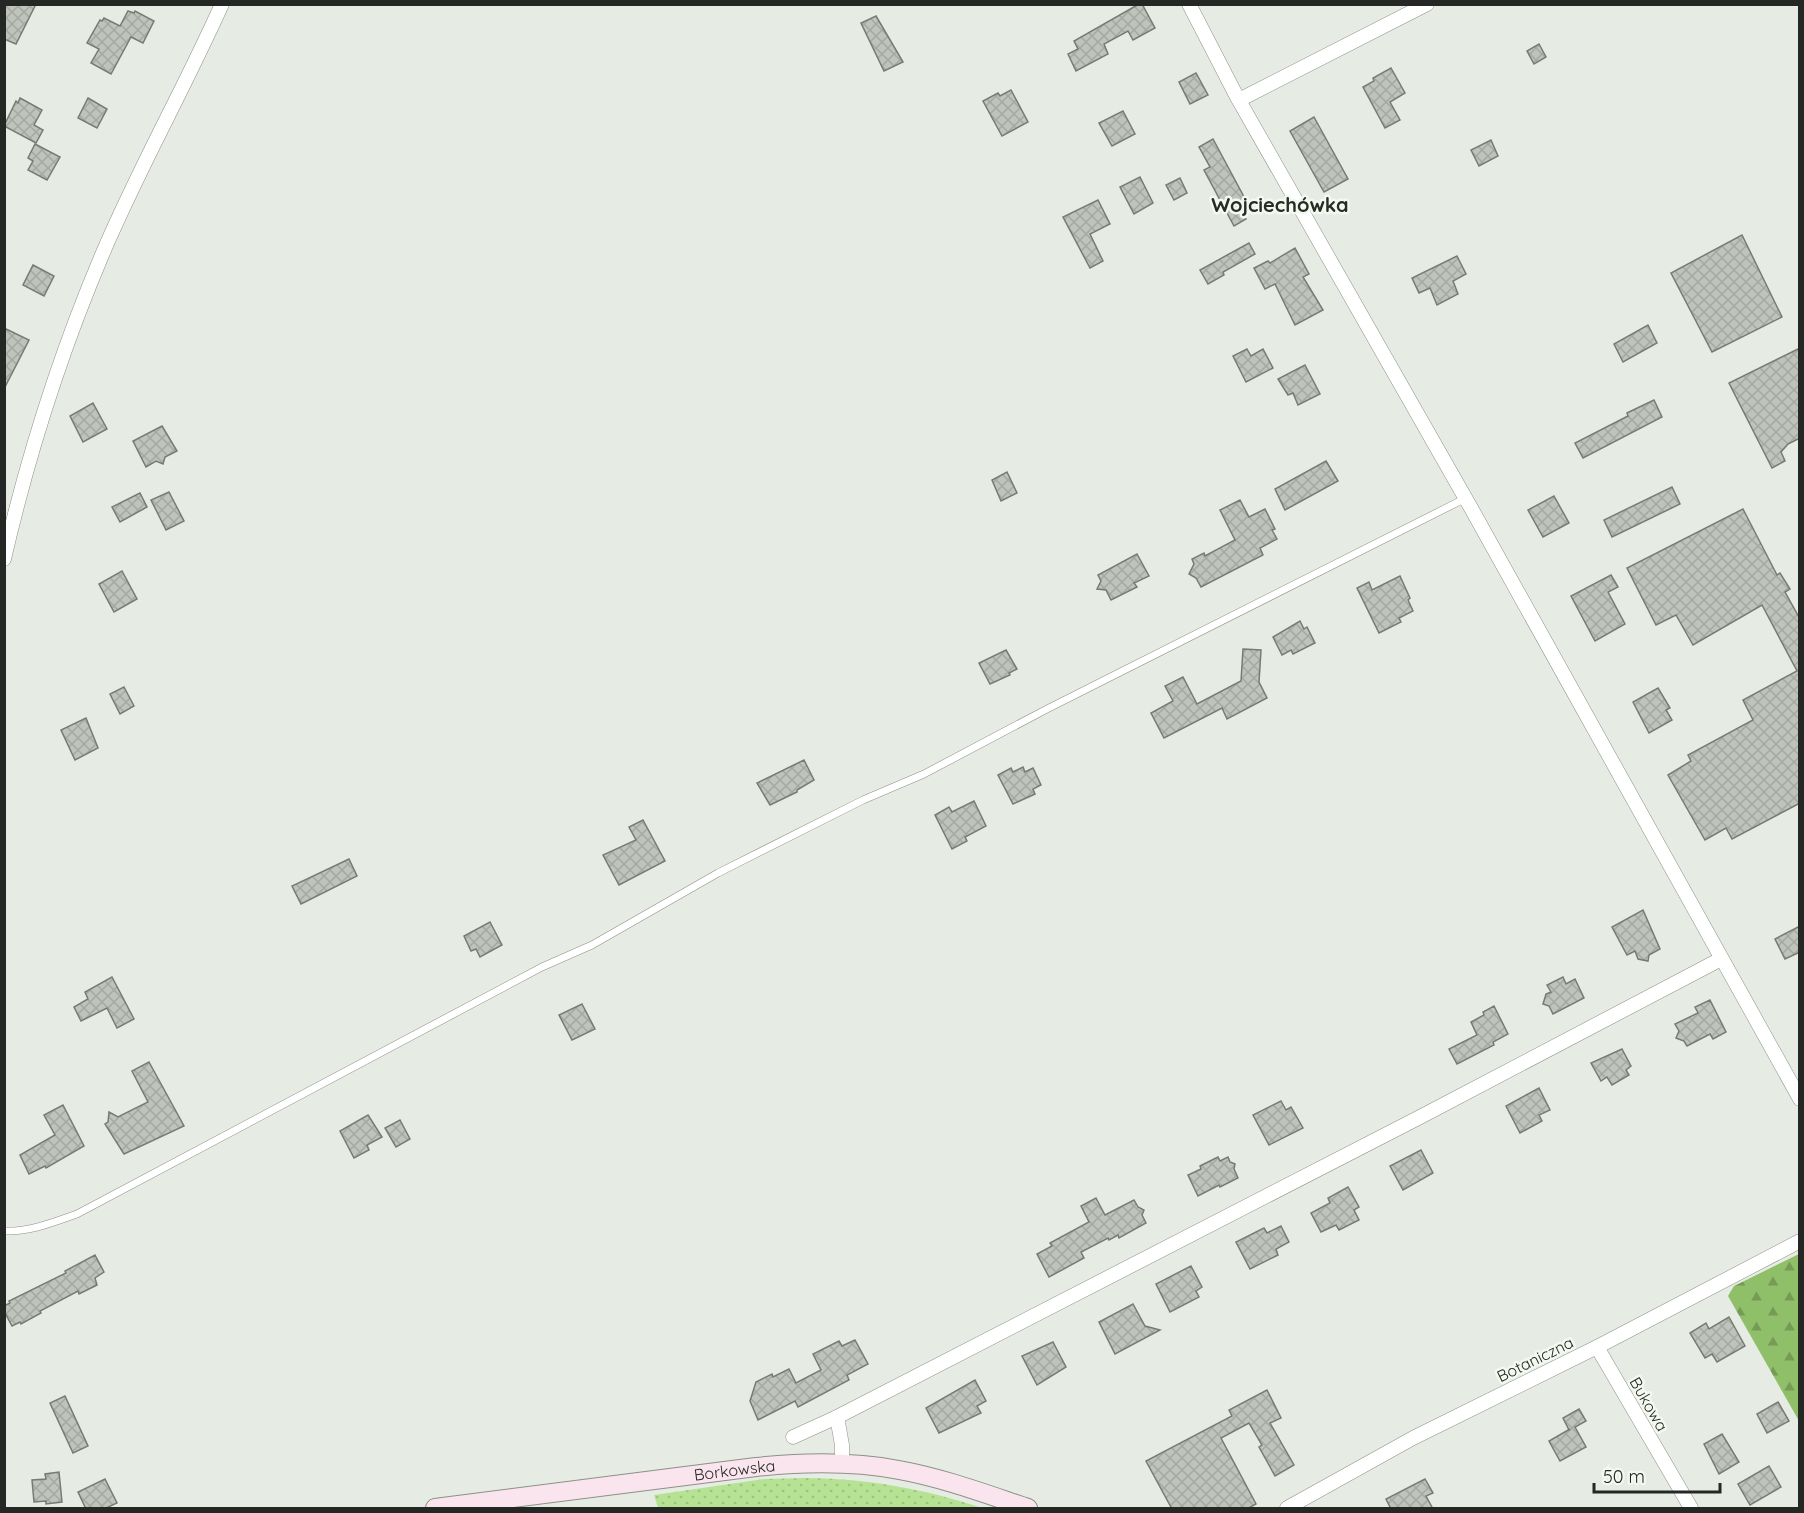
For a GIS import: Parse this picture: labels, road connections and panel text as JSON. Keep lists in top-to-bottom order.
{
  "streets": {
    "street": ["Botaniczna", "Bukowa", "Borkowska"]
  },
  "crossings": [
    ["Botaniczna", "Bukowa"]
  ],
  "districts": ["Wojciechówka"],
  "scale_bar": "50 m"
}
